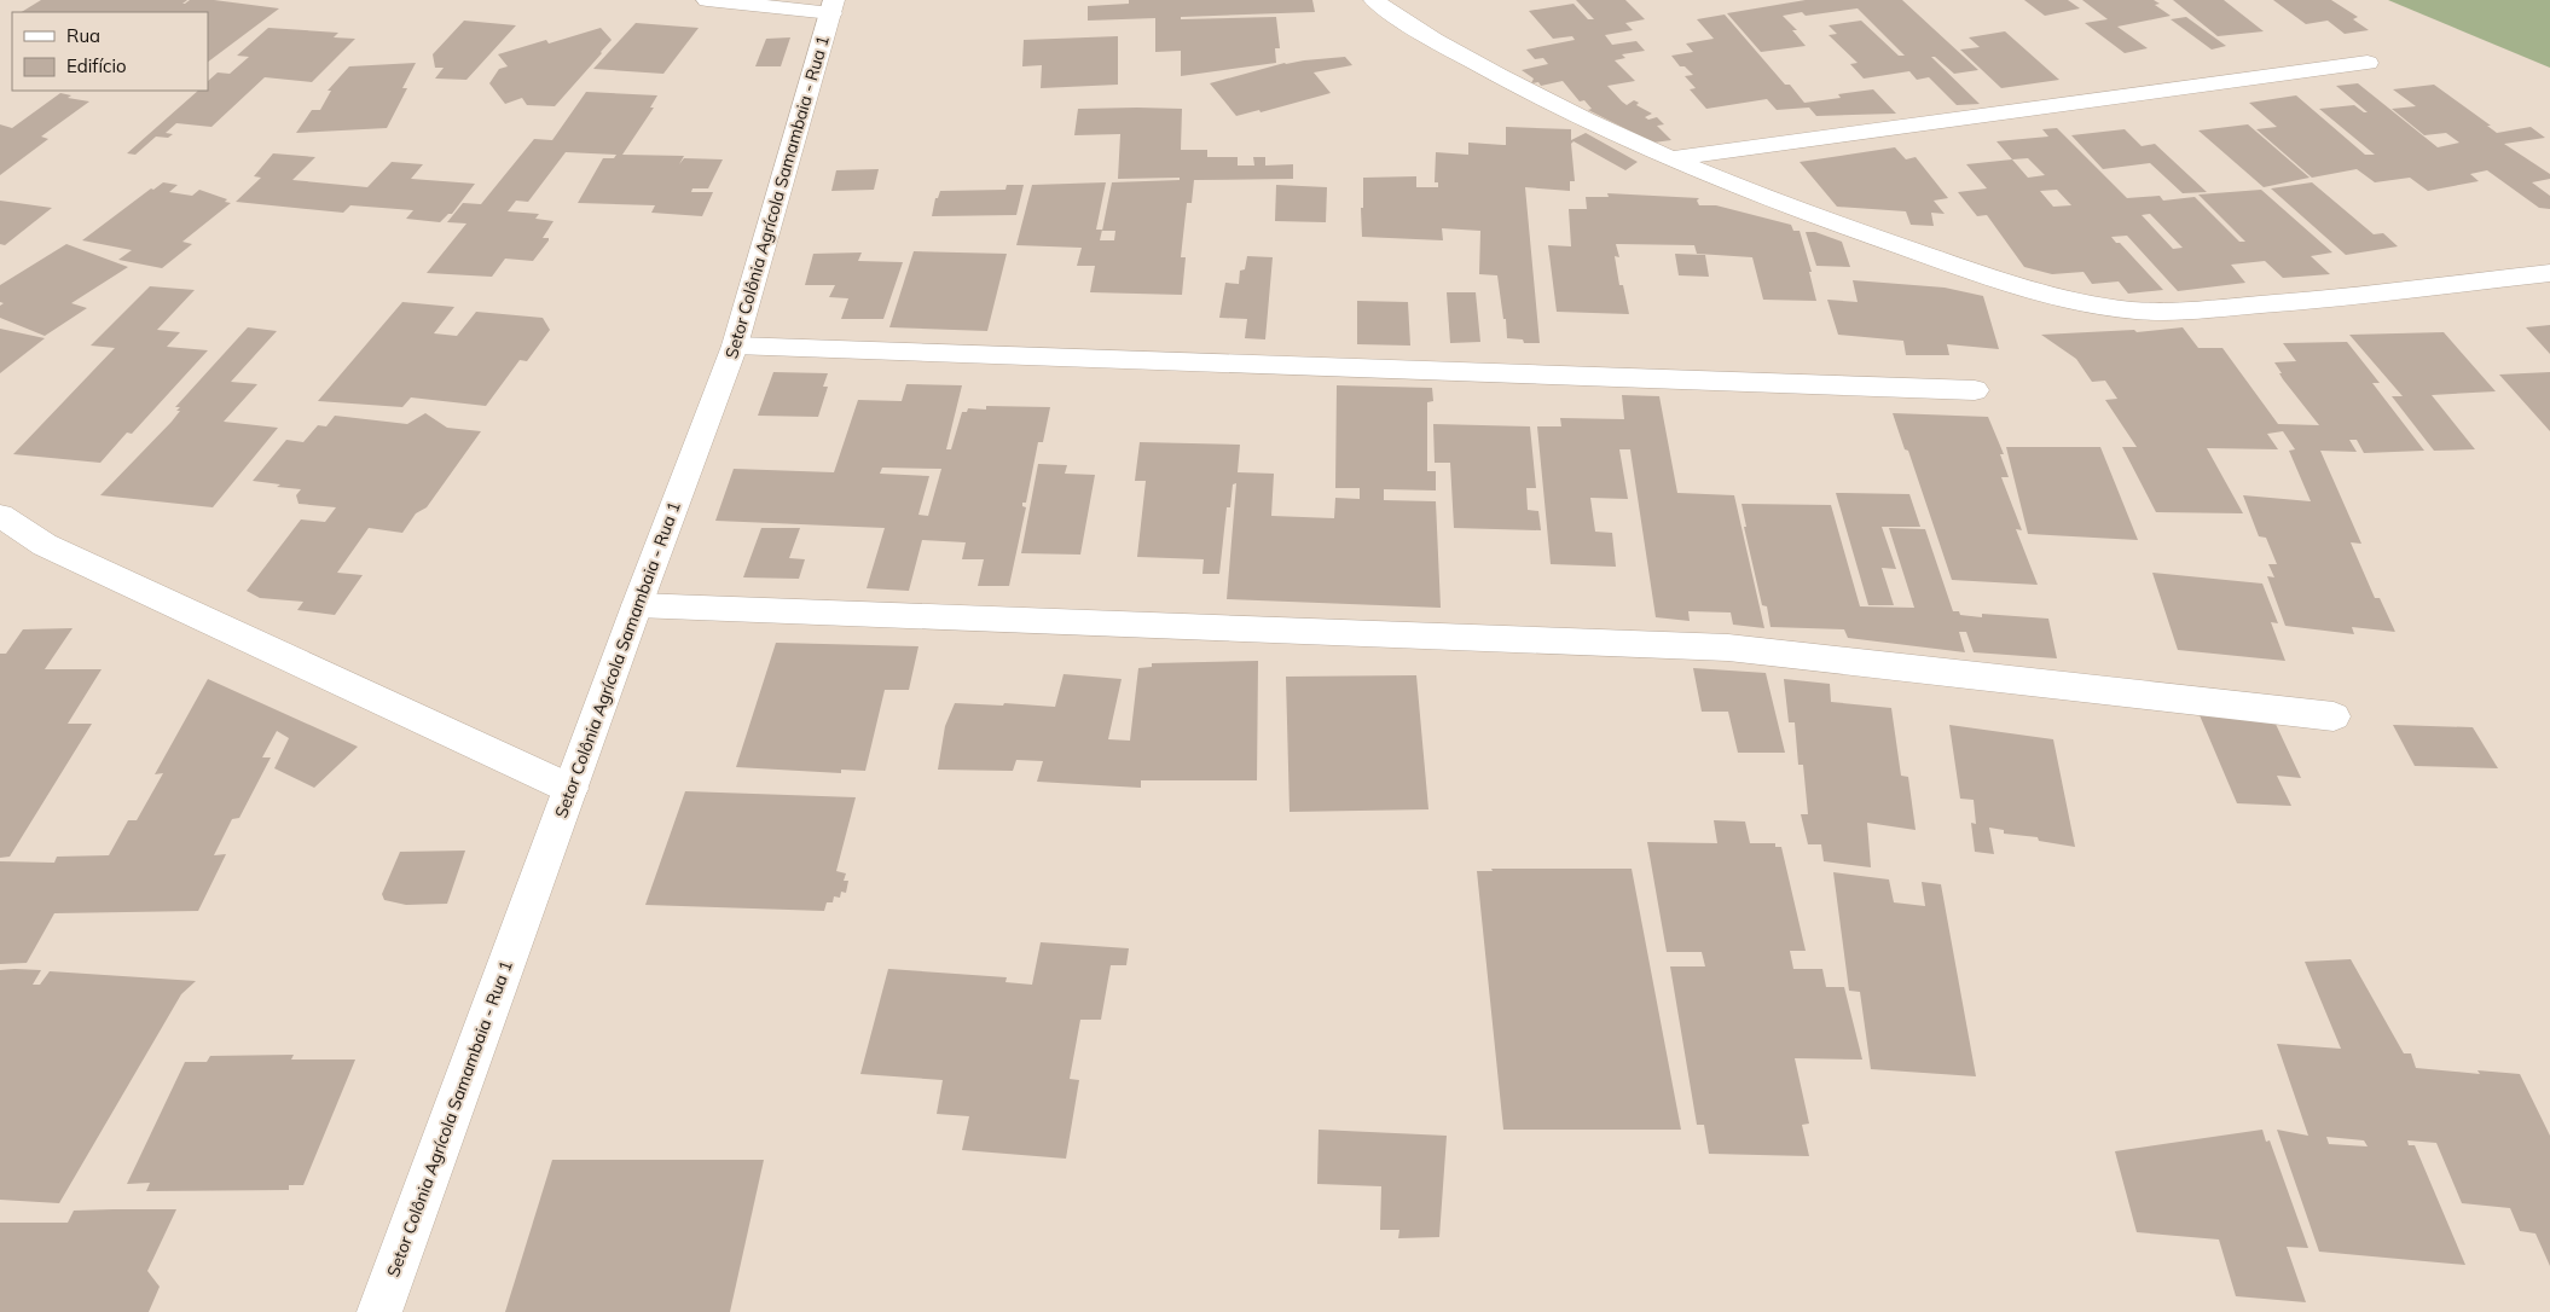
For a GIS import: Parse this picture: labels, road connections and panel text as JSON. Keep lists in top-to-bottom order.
{
  "streets": {
    "street": ["Setor Colônia Agrícola Samambaia - Rua 1"]
  },
  "legend": ["Rua", "Edifício"]
}
